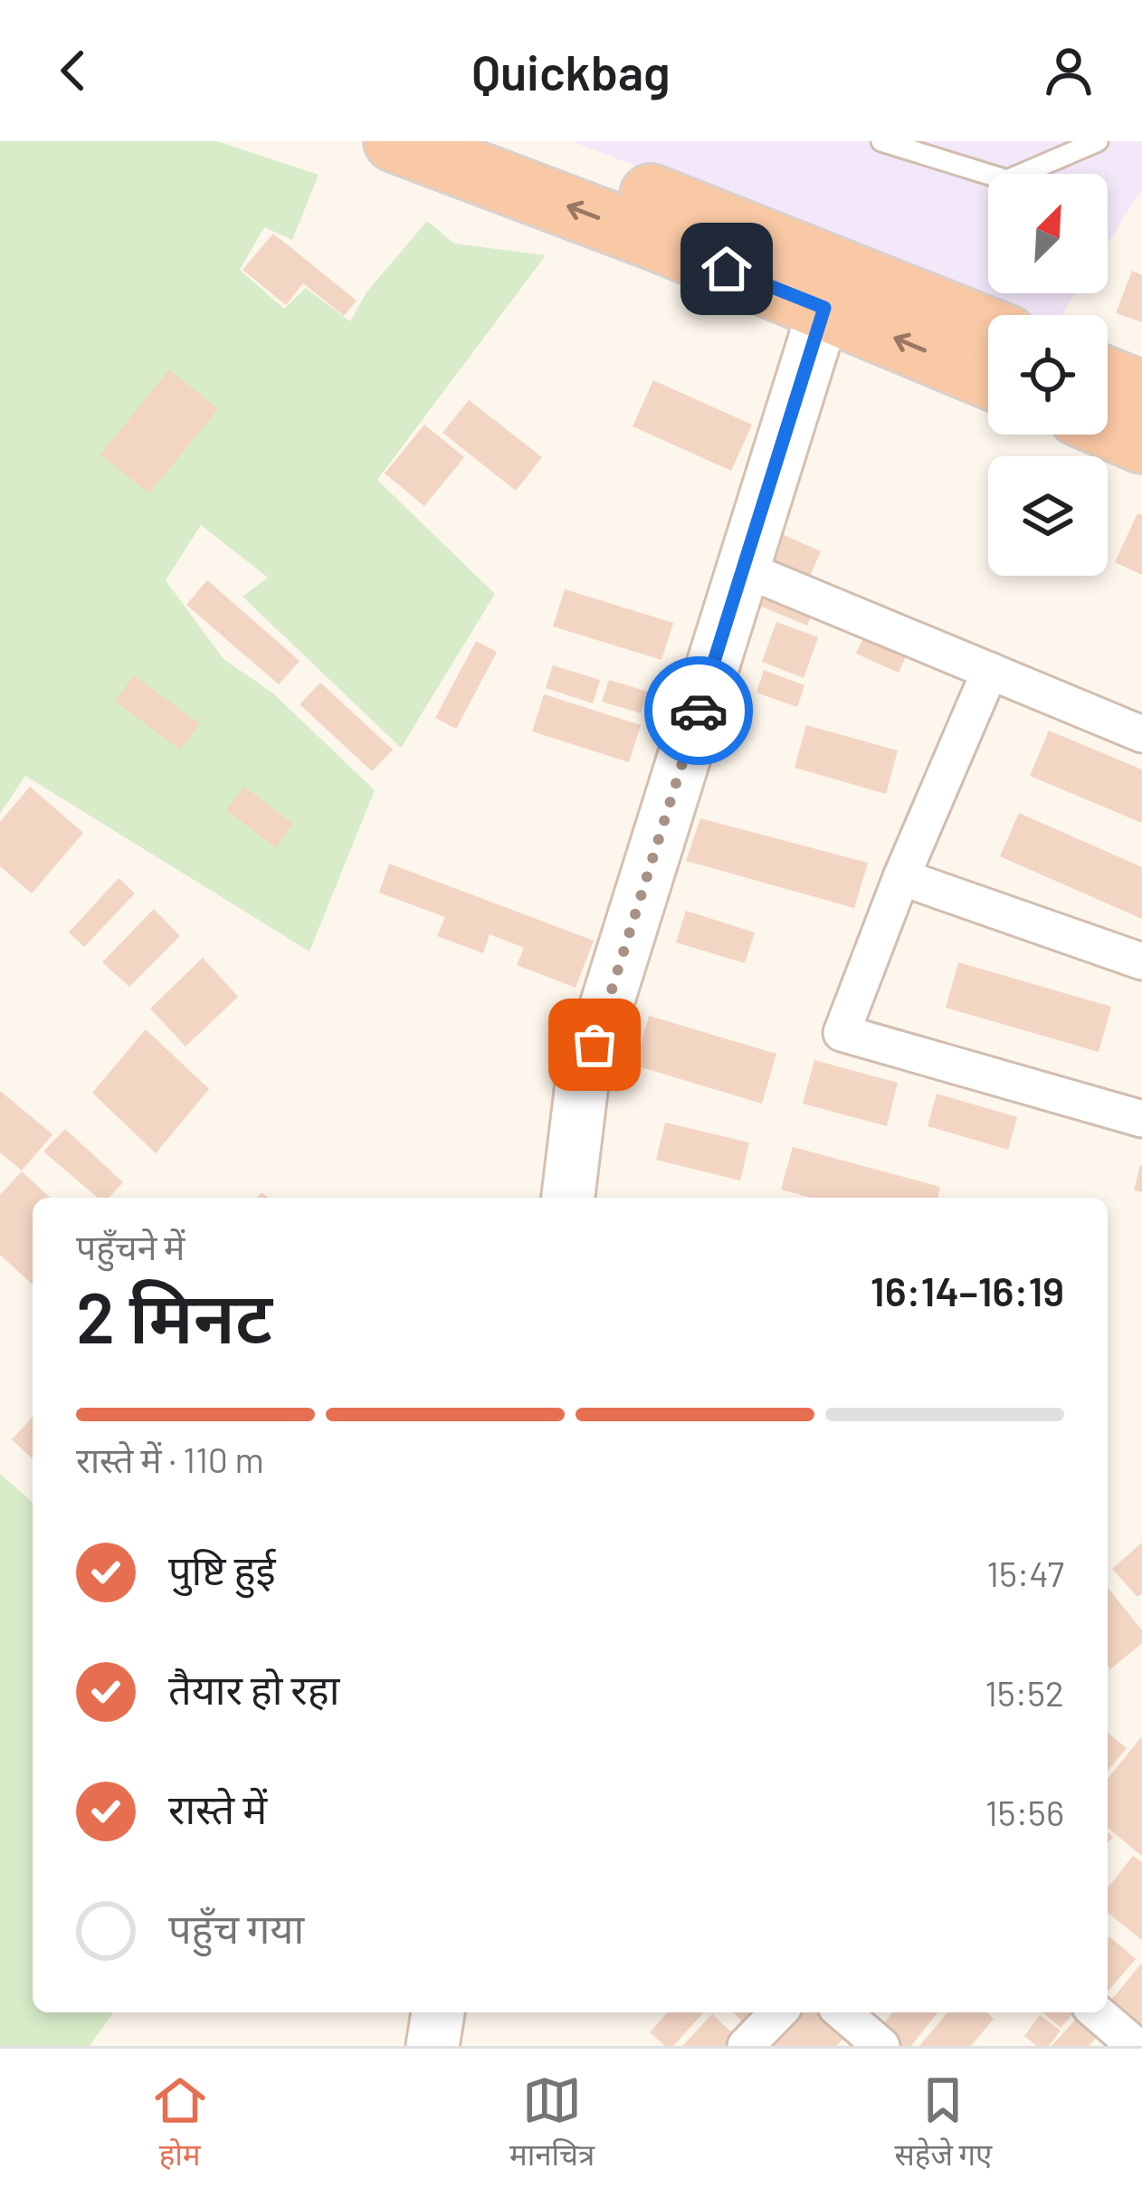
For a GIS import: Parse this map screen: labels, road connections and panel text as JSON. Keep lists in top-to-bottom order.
{
  "north": "top right",
  "page": {
    "header": "Quickbag",
    "heading": ["2 मिनट", "पहुँचने में", "16:14–16:19"],
    "bar": "रास्ते में · 110 m",
    "list": [
      ["पुष्टि हुई", "15:47"],
      ["तैयार हो रहा", "15:52"],
      ["रास्ते में", "15:56"],
      "पहुँच गया"
    ],
    "tabs": ["होम", "मानचित्र", "सहेजे गए"]
  }
}
